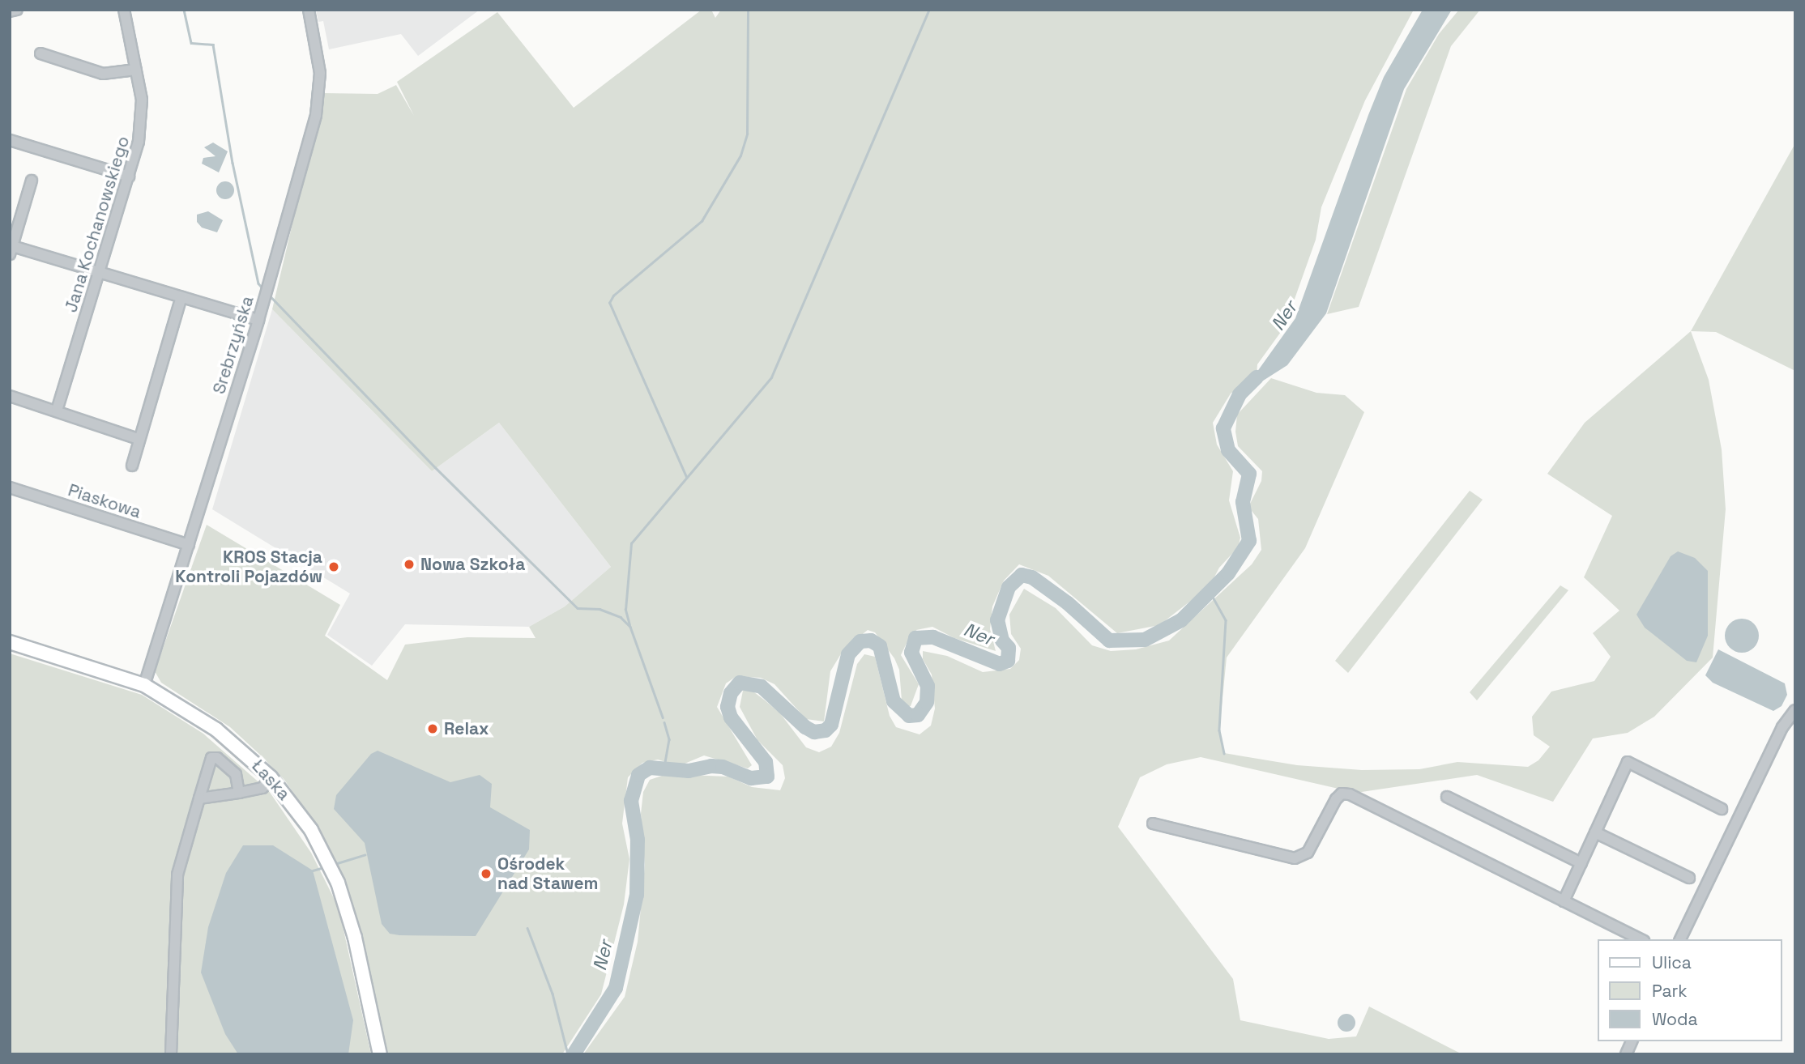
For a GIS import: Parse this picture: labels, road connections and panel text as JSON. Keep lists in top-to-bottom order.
{
  "streets": {
    "main road": ["Łaska"],
    "street": ["Jana Kochanowskiego", "Srebrzyńska", "Piaskowa"]
  },
  "crossings": [
    ["Srebrzyńska", "Piaskowa"],
    ["Srebrzyńska", "Łaska"]
  ],
  "water": ["Ner"],
  "places": [
    "Nowa Szkoła",
    "KROS Stacja Kontroli Pojazdów",
    "Relax",
    "Ośrodek nad Stawem"
  ],
  "legend": ["Ulica", "Park", "Woda"]
}
